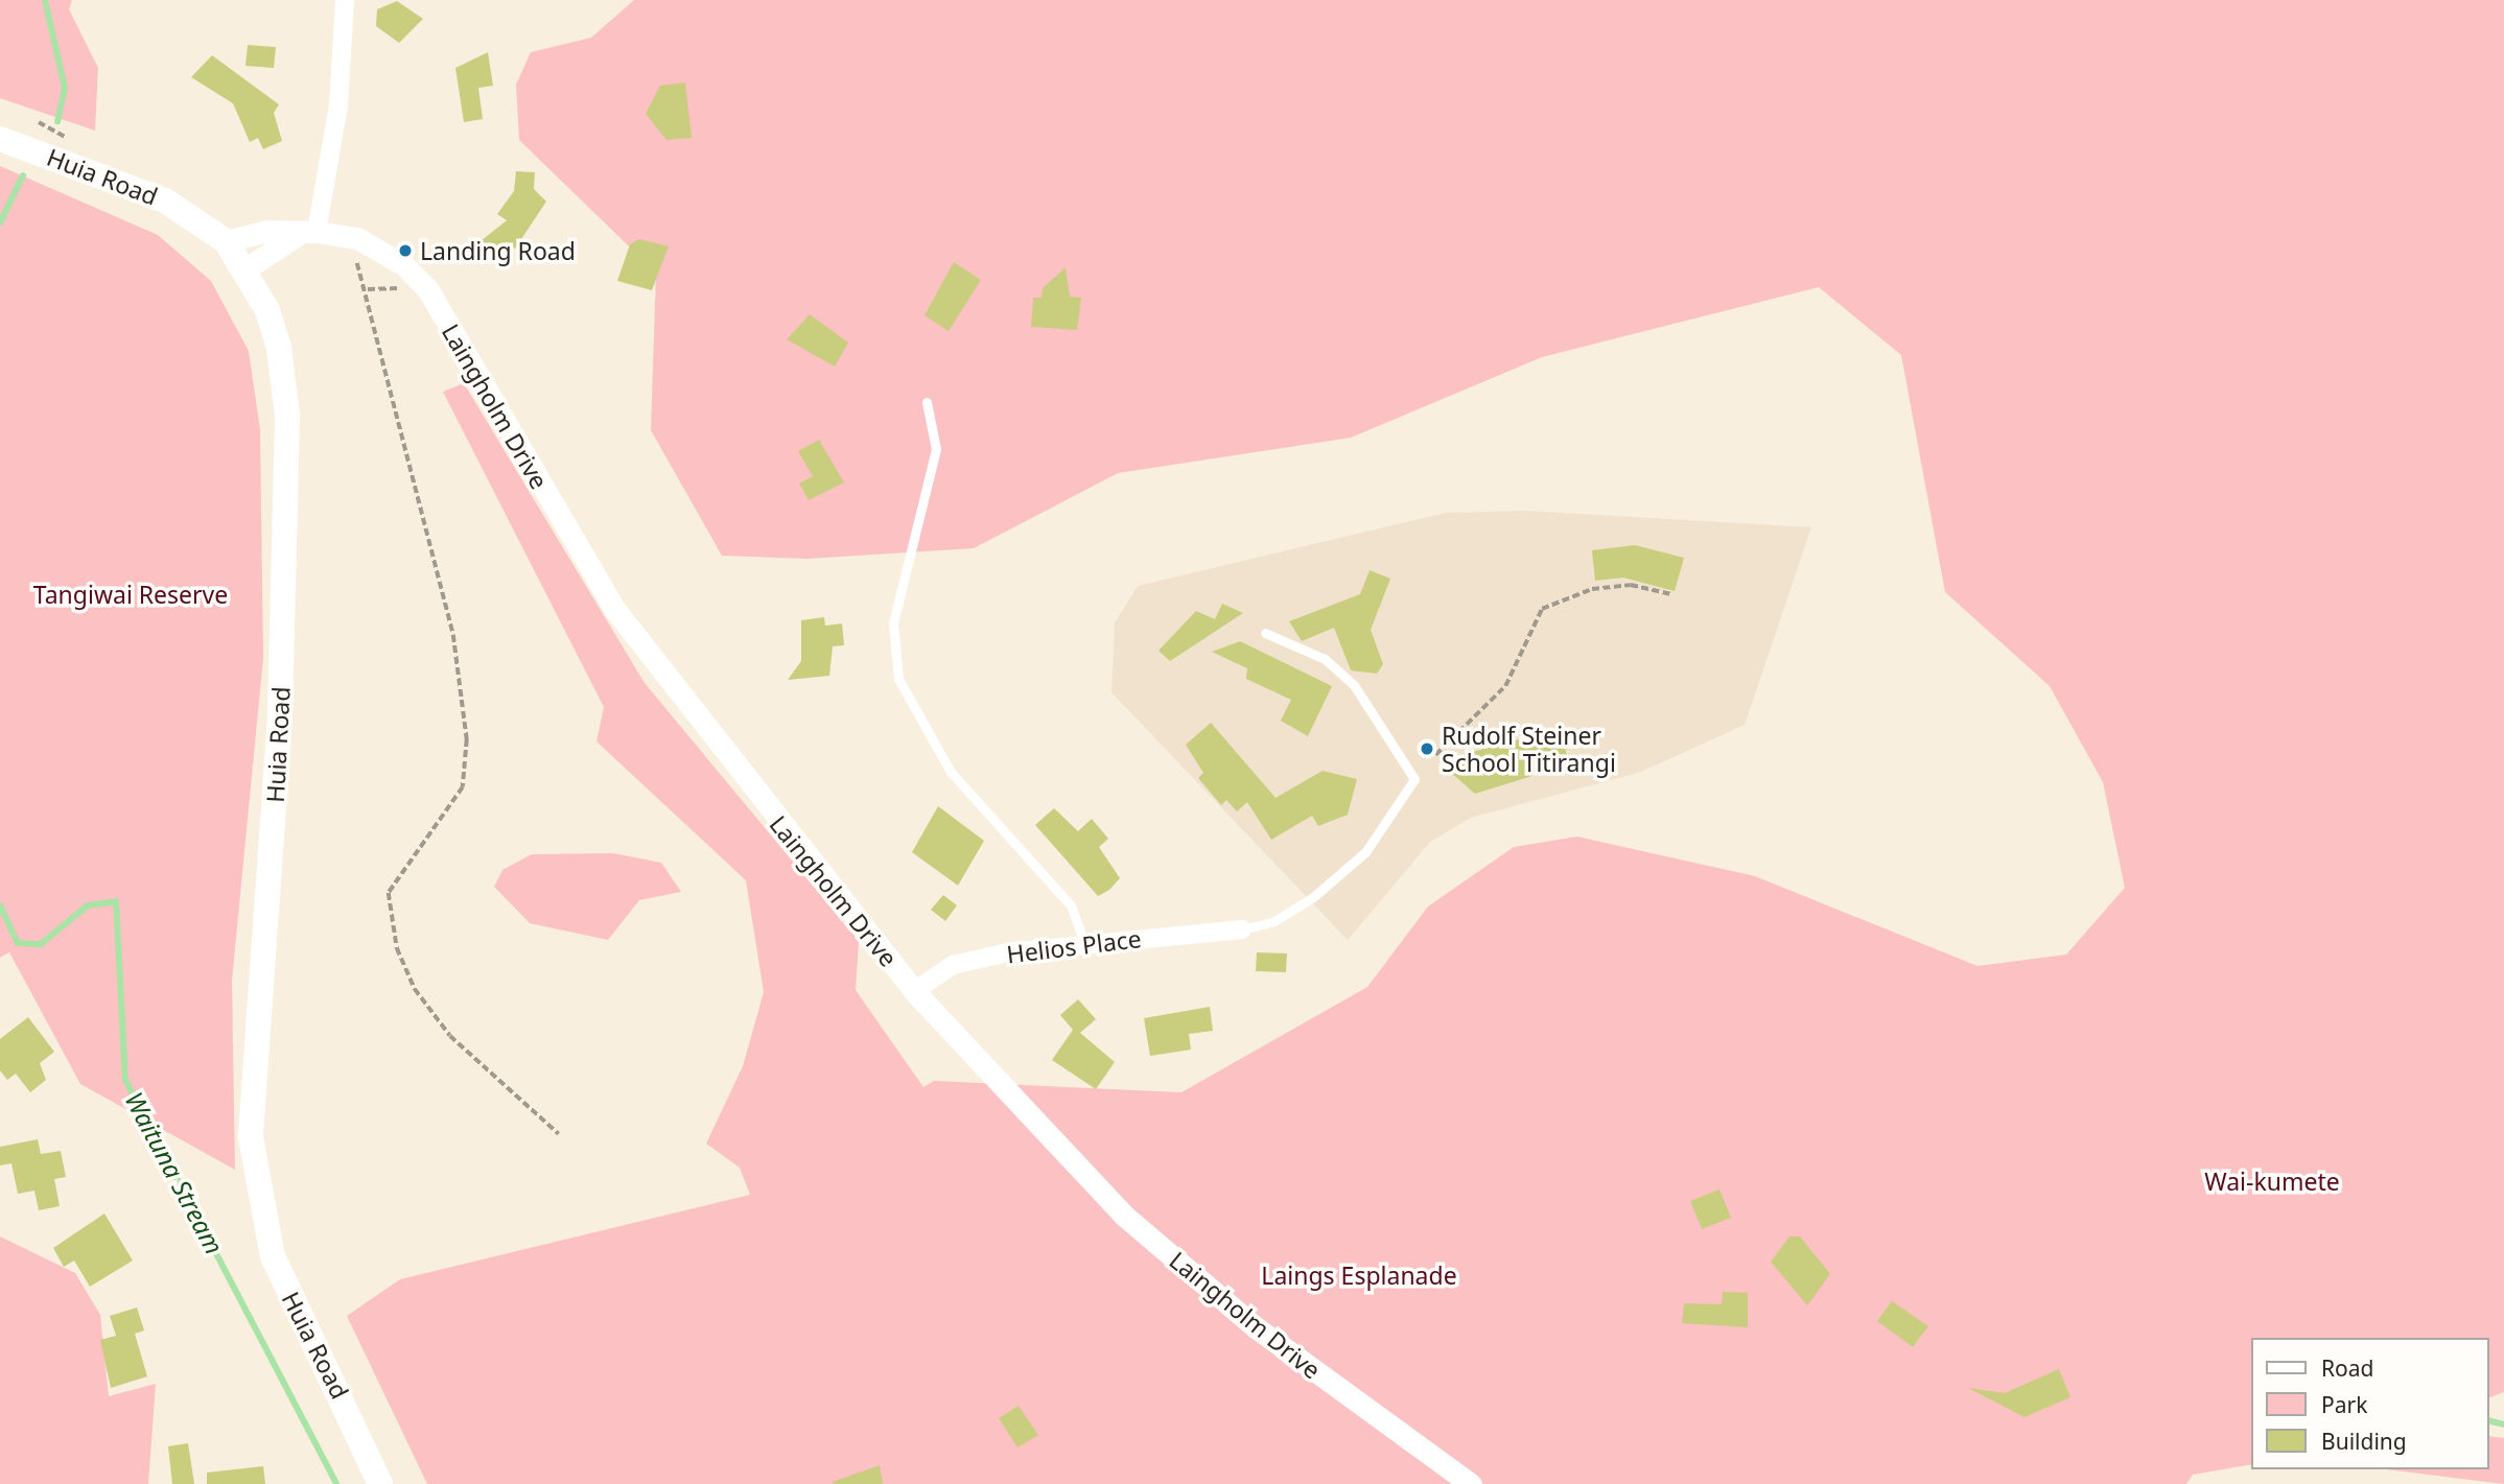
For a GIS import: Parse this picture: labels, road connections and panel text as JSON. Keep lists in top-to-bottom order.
{
  "streets": {
    "main road": ["Huia Road"],
    "street": ["Laingholm Drive", "Helios Place"]
  },
  "crossings": [
    ["Huia Road", "Laingholm Drive"],
    ["Laingholm Drive", "Helios Place"]
  ],
  "water": ["Waituna Stream"],
  "parks": ["Tangiwai Reserve", "Wai-kumete", "Laings Esplanade"],
  "places": ["Landing Road", "Rudolf Steiner School Titirangi"],
  "legend": ["Road", "Park", "Building"]
}
